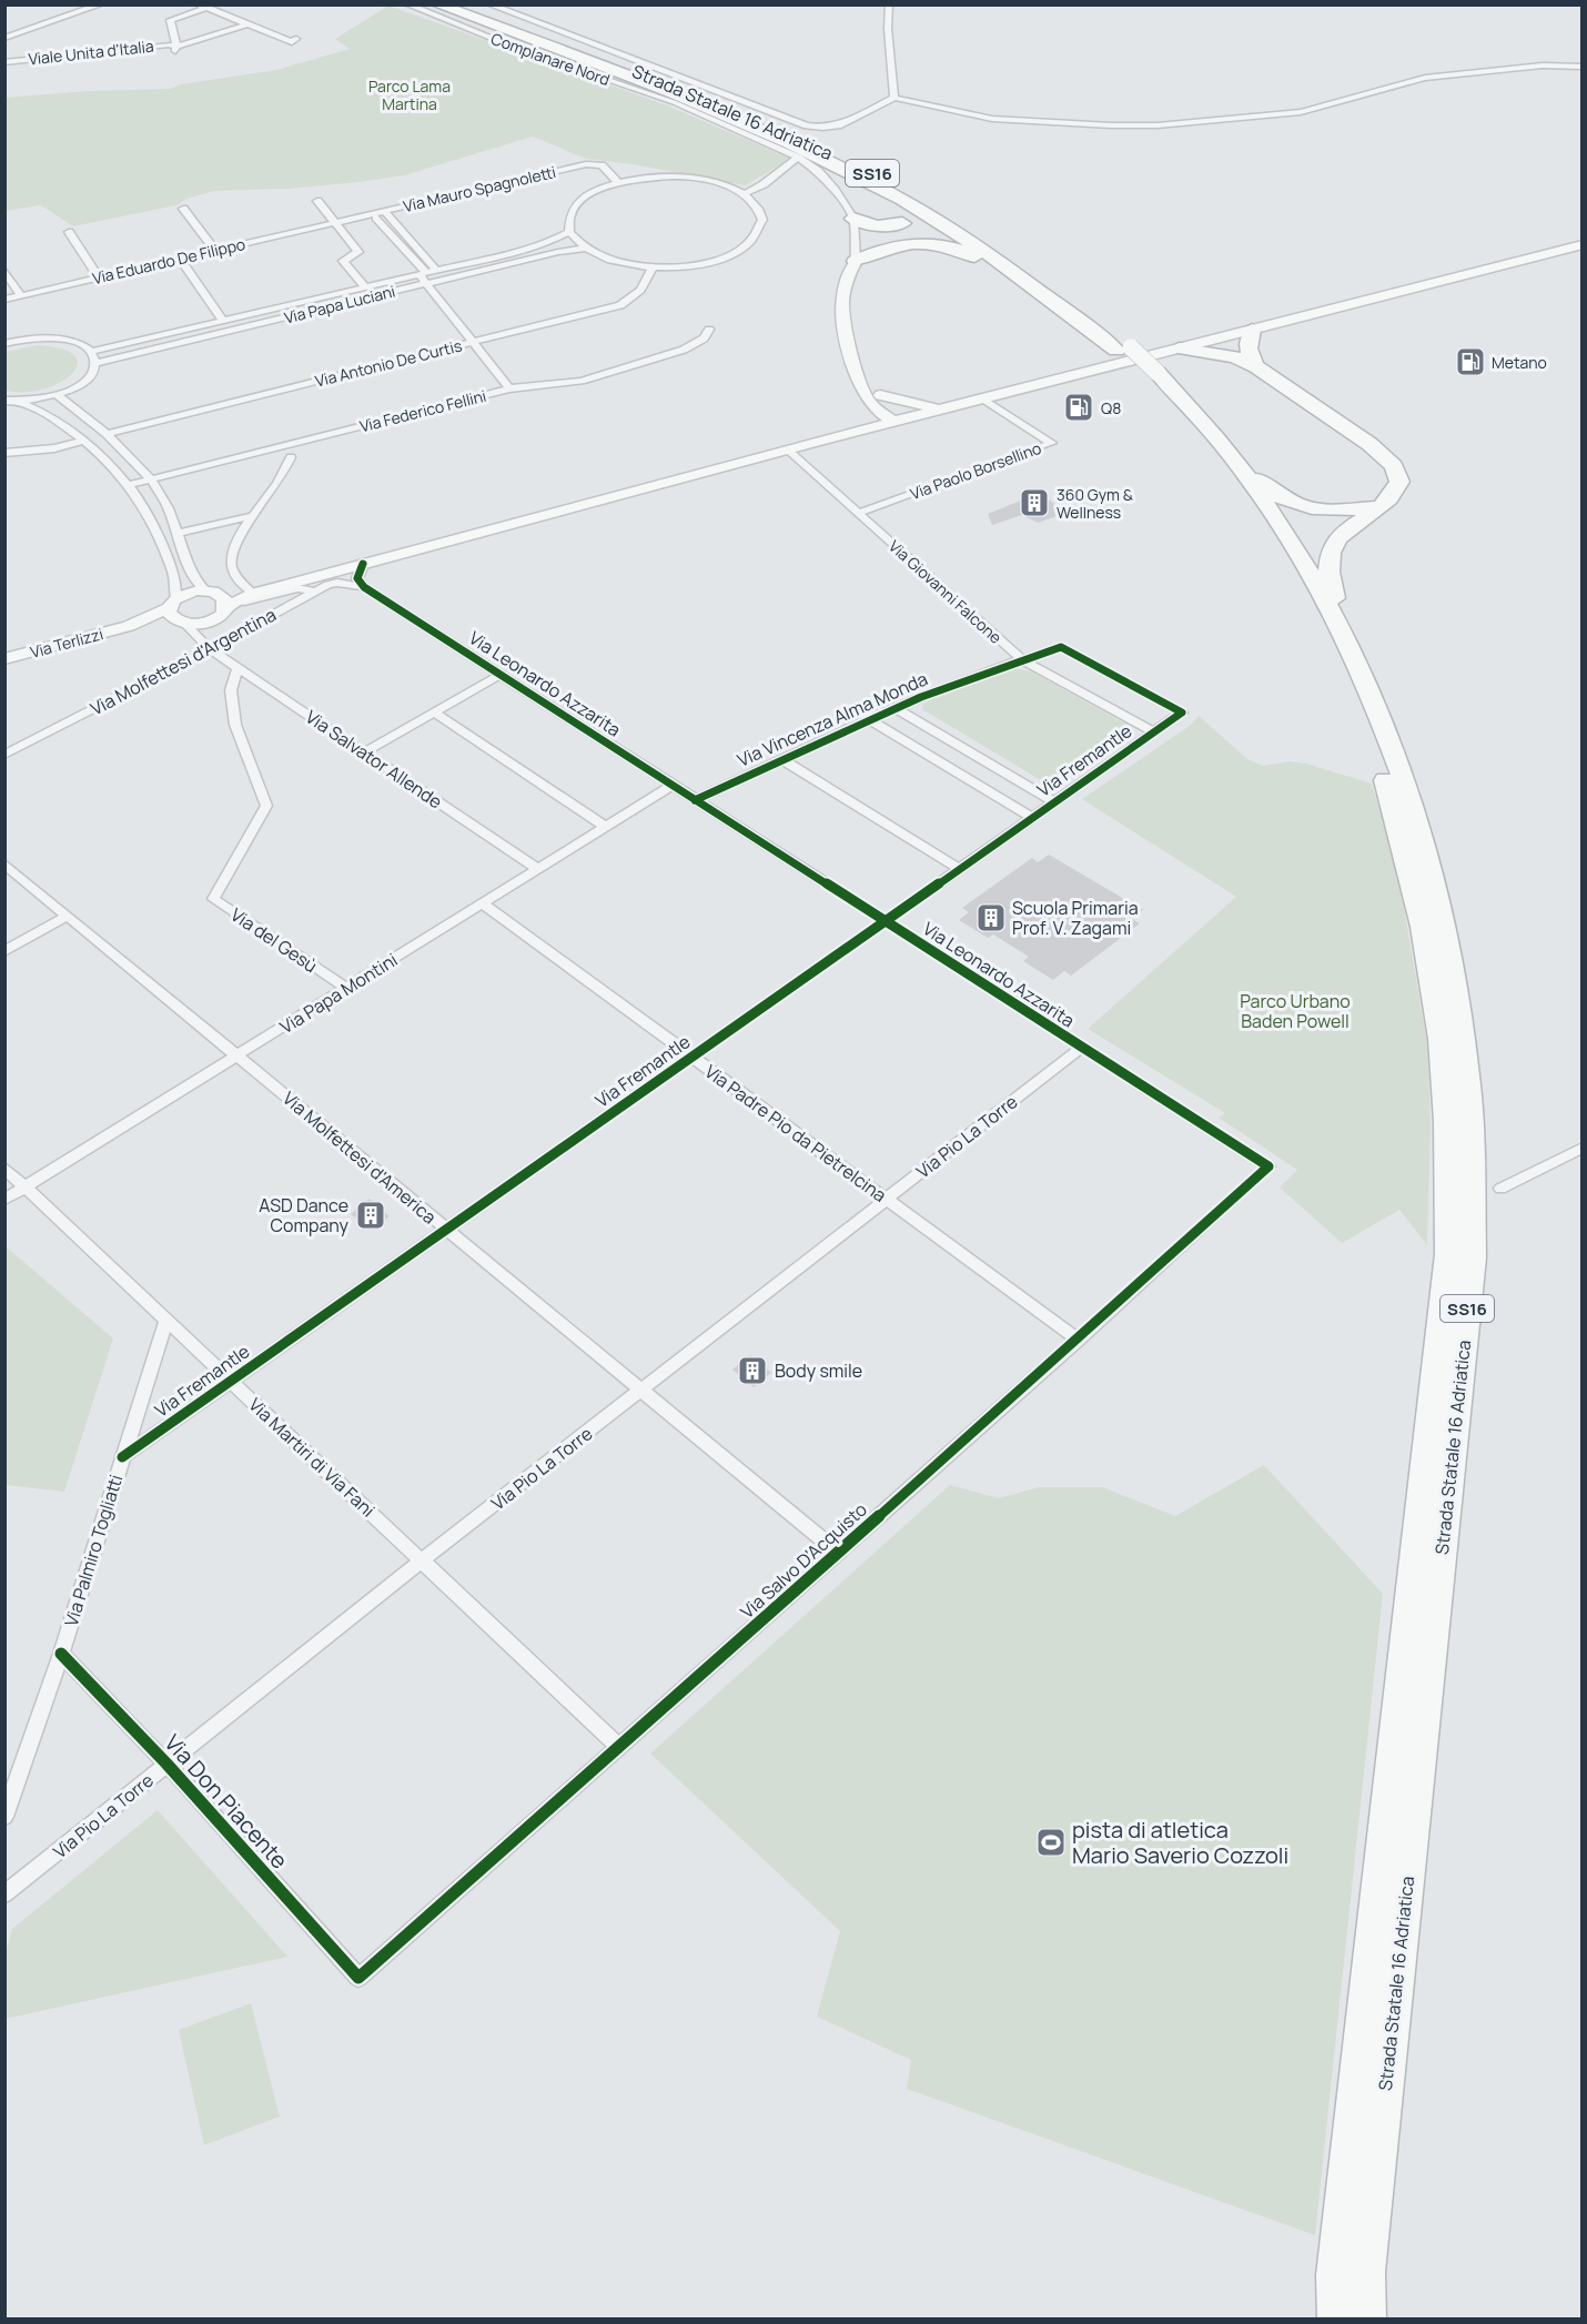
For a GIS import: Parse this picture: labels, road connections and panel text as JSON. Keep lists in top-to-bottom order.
{
  "streets": {
    "highway": ["Strada Statale 16 Adriatica", "SS16"],
    "main road": ["Via Terlizzi"],
    "street": [
      "Viale Unita d'Italia",
      "Complanare Nord",
      "Via Mauro Spagnoletti",
      "Via Eduardo De Filippo",
      "Via Papa Luciani",
      "Via Antonio De Curtis",
      "Via Federico Fellini",
      "Via Paolo Borsellino",
      "Via Giovanni Falcone",
      "Via Molfettesi d'Argentina",
      "Via Leonardo Azzarita",
      "Via Vincenza Alma Monda",
      "Via Salvator Allende",
      "Via Fremantle",
      "Via del Gesù",
      "Via Papa Montini",
      "Via Padre Pio da Pietrelcina",
      "Via Pio La Torre",
      "Via Molfettesi d'America",
      "Via Martiri di Via Fani",
      "Via Palmiro Togliatti",
      "Via Salvo D'Acquisto",
      "Via Don Piacente"
    ]
  },
  "crossings": [
    ["Via Mauro Spagnoletti", "Via Eduardo De Filippo"],
    ["Via Paolo Borsellino", "Via Giovanni Falcone"],
    ["Via Giovanni Falcone", "Via Vincenza Alma Monda"],
    ["Via Giovanni Falcone", "Via Fremantle"],
    ["Via Terlizzi", "Via Salvator Allende"],
    ["Via Molfettesi d'Argentina", "Via Leonardo Azzarita"],
    ["Via Molfettesi d'Argentina", "Via Salvator Allende"],
    ["Via Leonardo Azzarita", "Via Vincenza Alma Monda"],
    ["Via Leonardo Azzarita", "Via Fremantle"],
    ["Via Leonardo Azzarita", "Via Papa Montini"],
    ["Via Leonardo Azzarita", "Via Pio La Torre"],
    ["Via Leonardo Azzarita", "Via Salvo D'Acquisto"],
    ["Via Vincenza Alma Monda", "Via Fremantle"],
    ["Via Salvator Allende", "Via del Gesù"],
    ["Via Salvator Allende", "Via Papa Montini"],
    ["Via Fremantle", "Via Padre Pio da Pietrelcina"],
    ["Via Fremantle", "Via Molfettesi d'America"],
    ["Via Fremantle", "Via Martiri di Via Fani"],
    ["Via Fremantle", "Via Palmiro Togliatti"],
    ["Via del Gesù", "Via Papa Montini"],
    ["Via Papa Montini", "Via Padre Pio da Pietrelcina"],
    ["Via Papa Montini", "Via Molfettesi d'America"],
    ["Via Papa Montini", "Via Martiri di Via Fani"],
    ["Via Padre Pio da Pietrelcina", "Via Pio La Torre"],
    ["Via Padre Pio da Pietrelcina", "Via Salvo D'Acquisto"],
    ["Via Pio La Torre", "Via Molfettesi d'America"],
    ["Via Pio La Torre", "Via Martiri di Via Fani"],
    ["Via Pio La Torre", "Via Don Piacente"],
    ["Via Molfettesi d'America", "Via Salvo D'Acquisto"],
    ["Via Martiri di Via Fani", "Via Palmiro Togliatti"],
    ["Via Martiri di Via Fani", "Via Salvo D'Acquisto"],
    ["Via Palmiro Togliatti", "Via Don Piacente"],
    ["Via Salvo D'Acquisto", "Via Don Piacente"]
  ],
  "parks": ["Parco Lama Martina", "Parco Urbano Baden Powell"],
  "places": {
    "fuel station": ["Metano", "Q8"],
    "building": [
      "360 Gym & Wellness",
      "Scuola Primaria Prof. V. Zagami",
      "ASD Dance Company",
      "Body smile"
    ],
    "sports": ["pista di atletica Mario Saverio Cozzoli"]
  }
}
